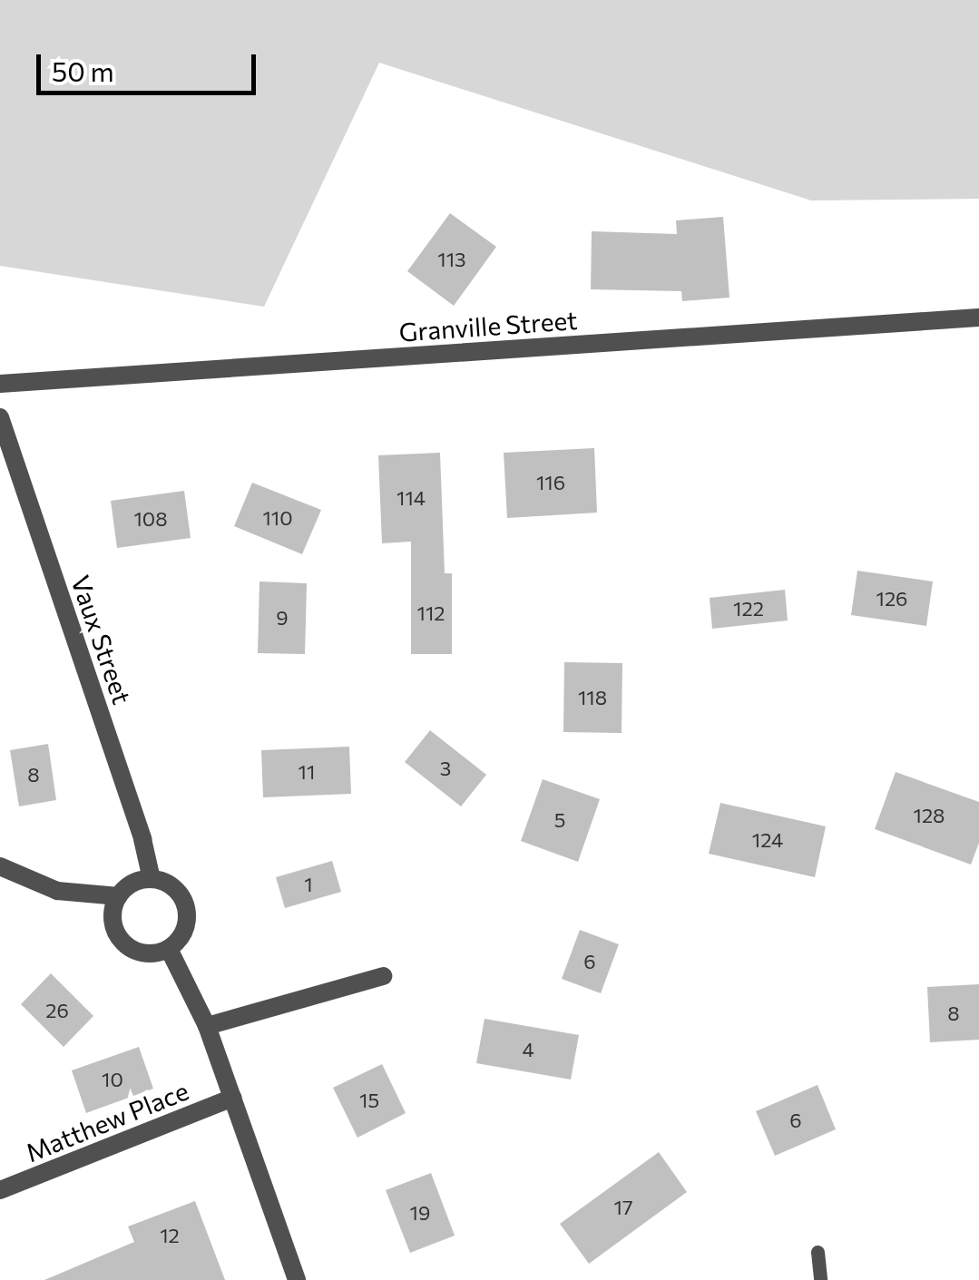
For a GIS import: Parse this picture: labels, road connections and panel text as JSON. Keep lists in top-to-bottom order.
{
  "streets": {
    "street": ["Granville Street", "Vaux Street", "Matthew Place"]
  },
  "house_numbers": [
    "113",
    "116",
    "114",
    "110",
    "108",
    "126",
    "122",
    "112",
    "9",
    "118",
    "3",
    "11",
    "8",
    "128",
    "5",
    "124",
    "1",
    "6",
    "26",
    "8",
    "4",
    "10",
    "15",
    "6",
    "17",
    "19",
    "12"
  ],
  "scale_bar": "50 m"
}
